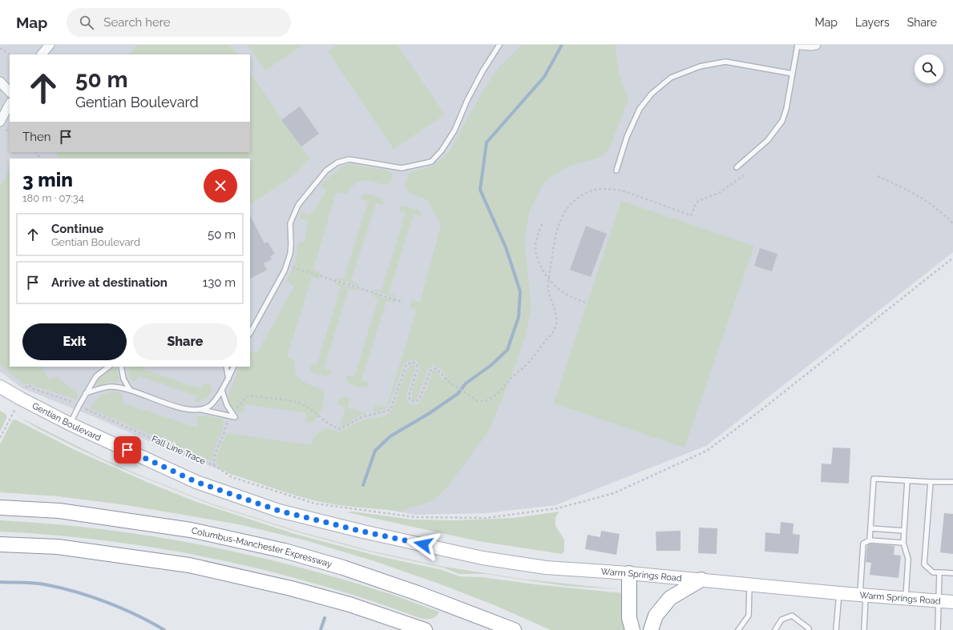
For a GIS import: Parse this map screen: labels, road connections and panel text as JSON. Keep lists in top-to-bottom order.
{
  "streets": {
    "highway": ["Columbus-Manchester Expressway"],
    "main road": ["Gentian Boulevard", "Warm Springs Road"],
    "path": ["Fall Line Trace"]
  },
  "crossings": [
    ["Gentian Boulevard", "Fall Line Trace"],
    ["Gentian Boulevard", "Warm Springs Road"]
  ],
  "page": {
    "header": "Map",
    "search": "Search here",
    "nav": ["Map", "Layers", "Share"],
    "turn": ["50 m", "Gentian Boulevard"],
    "then": "Then",
    "heading": ["3 min", "180 m · 07:34"],
    "list": [
      {
        "name": "Continue",
        "note": "Gentian Boulevard",
        "value": "50 m"
      },
      {
        "name": "Arrive at destination",
        "value": "130 m"
      }
    ],
    "buttons": ["Exit", "Share"]
  }
}
